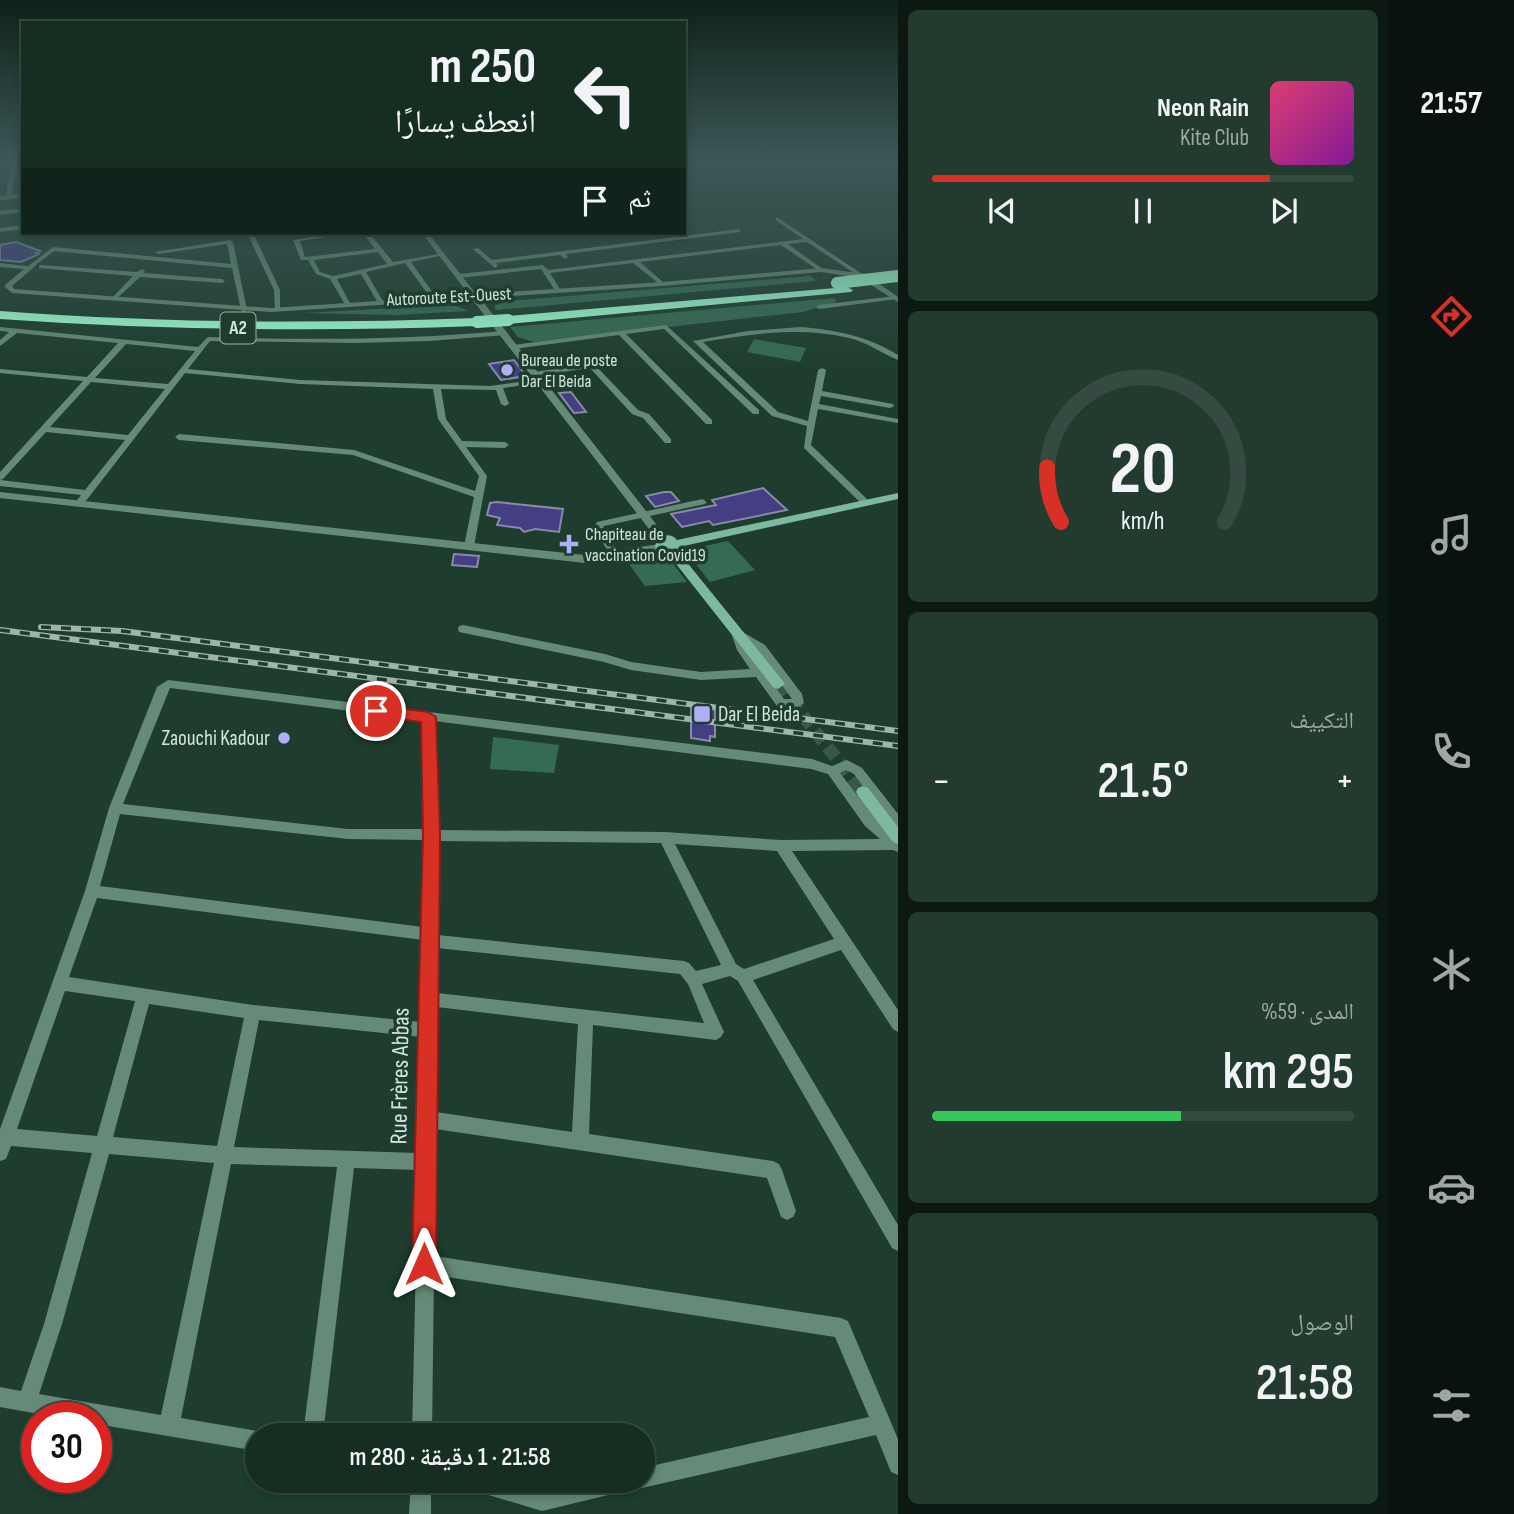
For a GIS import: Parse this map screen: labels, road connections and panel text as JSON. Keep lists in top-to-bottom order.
{
  "streets": {
    "highway": ["Autoroute Est-Ouest", "A2"],
    "street": ["Rue Frères Abbas"]
  },
  "places": {
    "other": ["Bureau de poste Dar El Beida", "Zaouchi Kadour"],
    "health": ["Chapiteau de vaccination Covid19"],
    "transit": ["Dar El Beida"]
  },
  "page": {
    "tabs": "21:57",
    "turn": ["250 m", "انعطف يسارًا"],
    "song": ["Neon Rain", "Kite Club"],
    "then": "ثم",
    "tile": [
      "التكييف",
      ["المدى · 59%", "295 km"],
      ["الوصول", "21:58"]
    ],
    "heat": ["−", "21.5°", "+"],
    "limit": "30",
    "trip": "21:58 · 1 دقيقة · 280 m",
    "gauge": ["20", "km/h"]
  }
}
